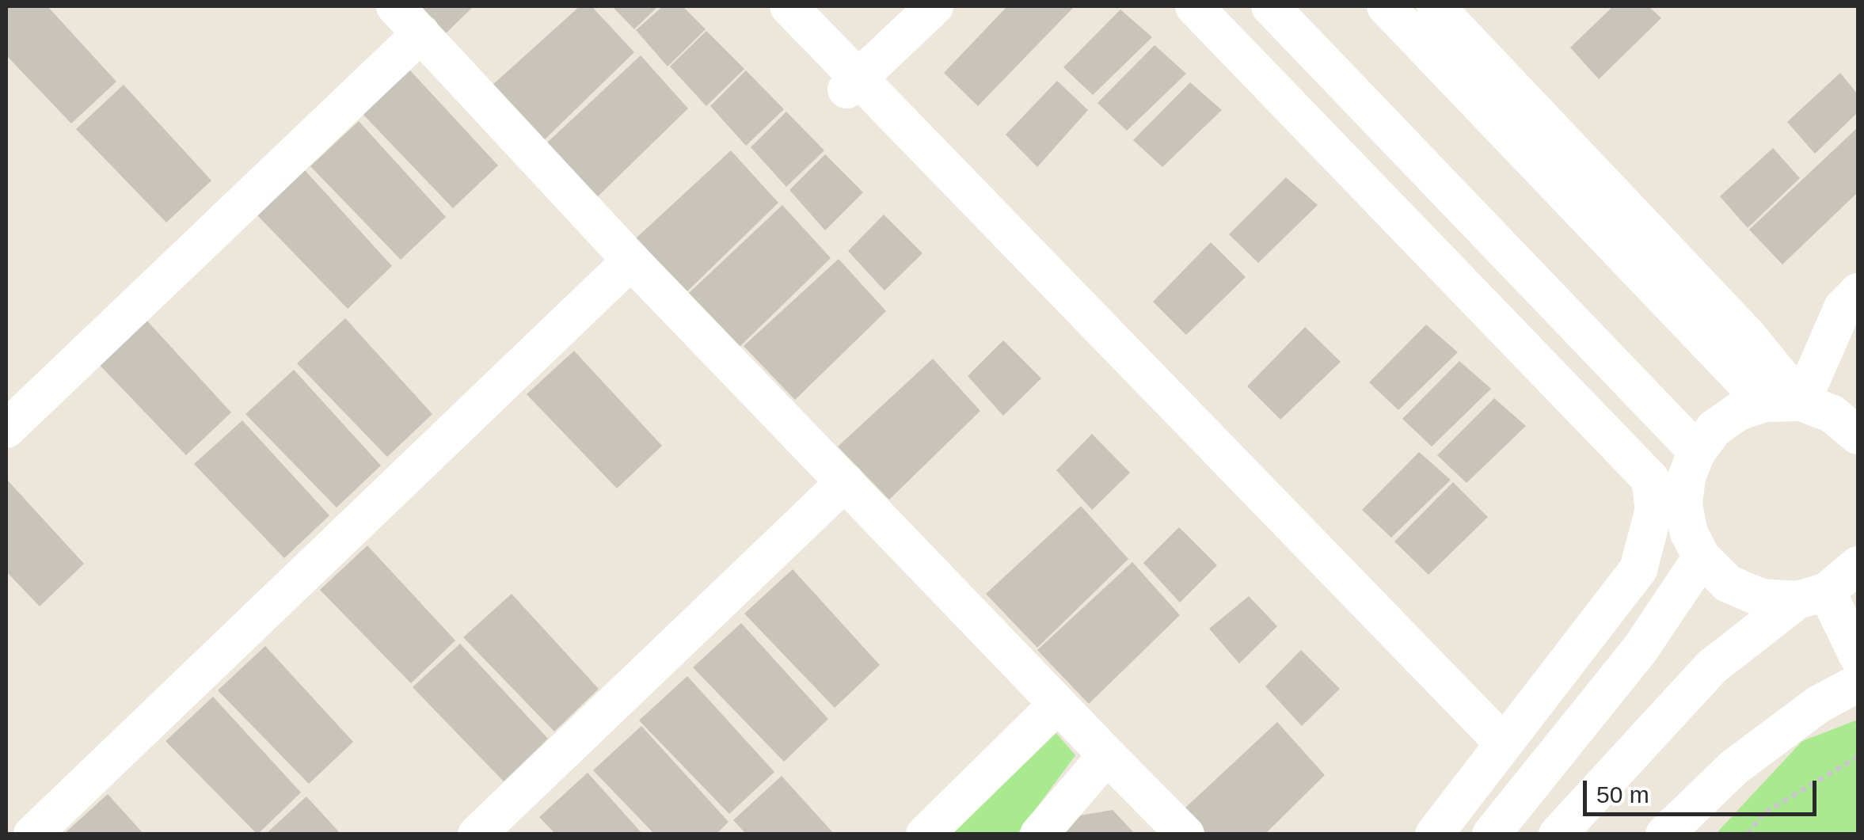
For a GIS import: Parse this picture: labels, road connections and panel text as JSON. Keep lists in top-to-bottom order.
{
  "scale_bar": "50 m"
}
